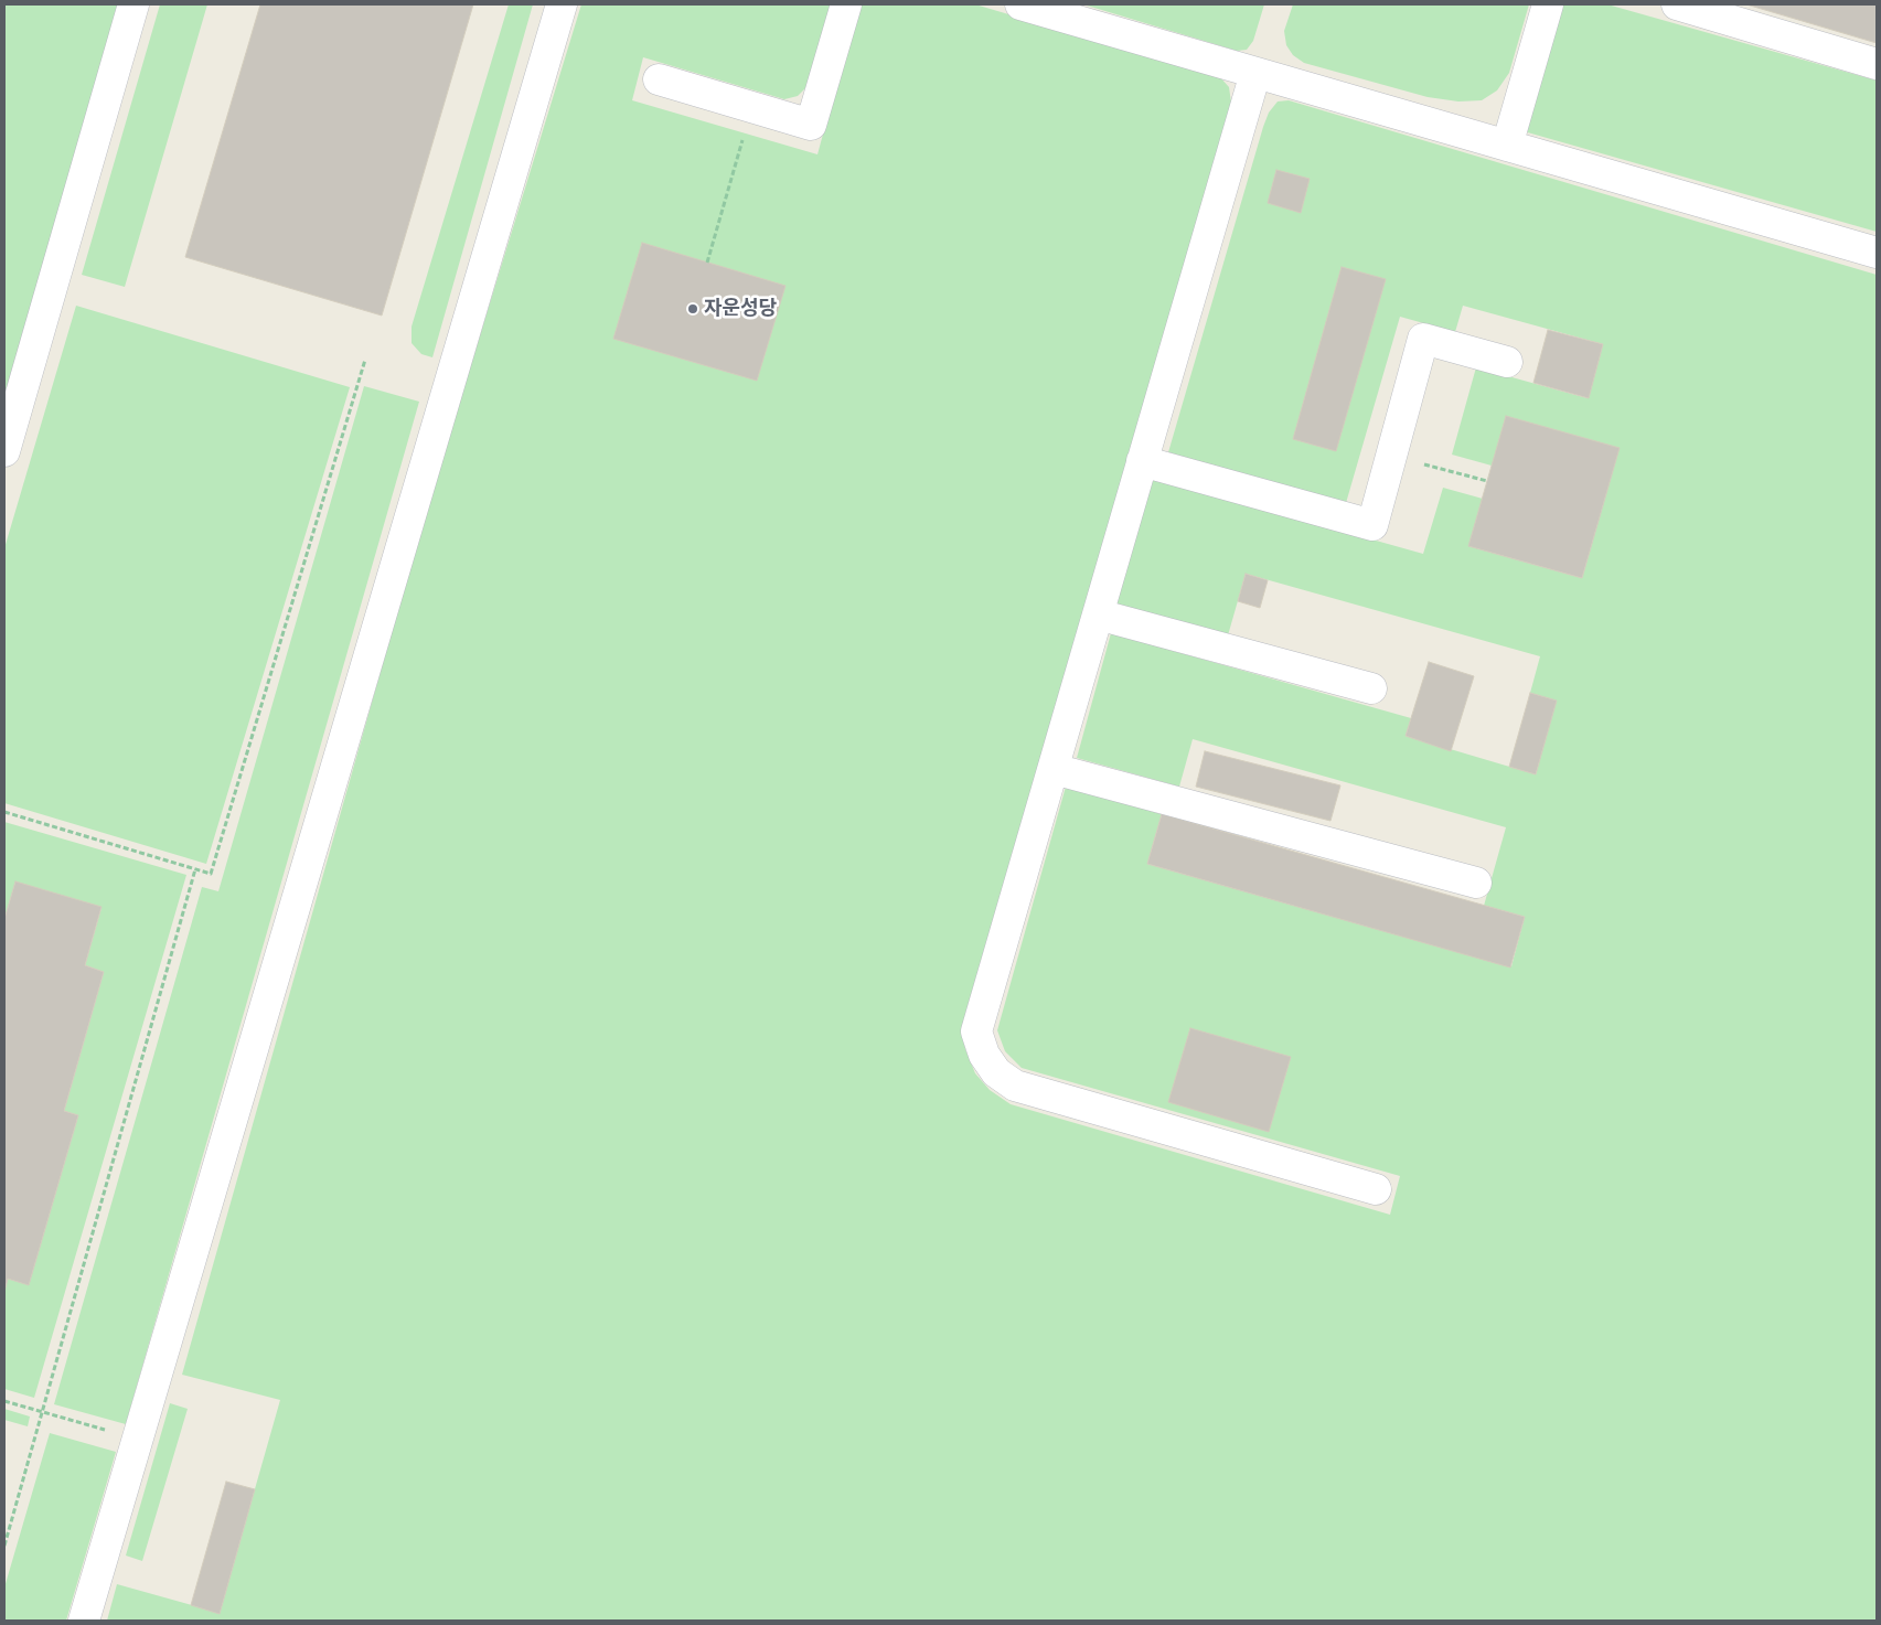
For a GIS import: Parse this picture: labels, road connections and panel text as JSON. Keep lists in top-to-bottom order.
{
  "places": ["자운성당"]
}
